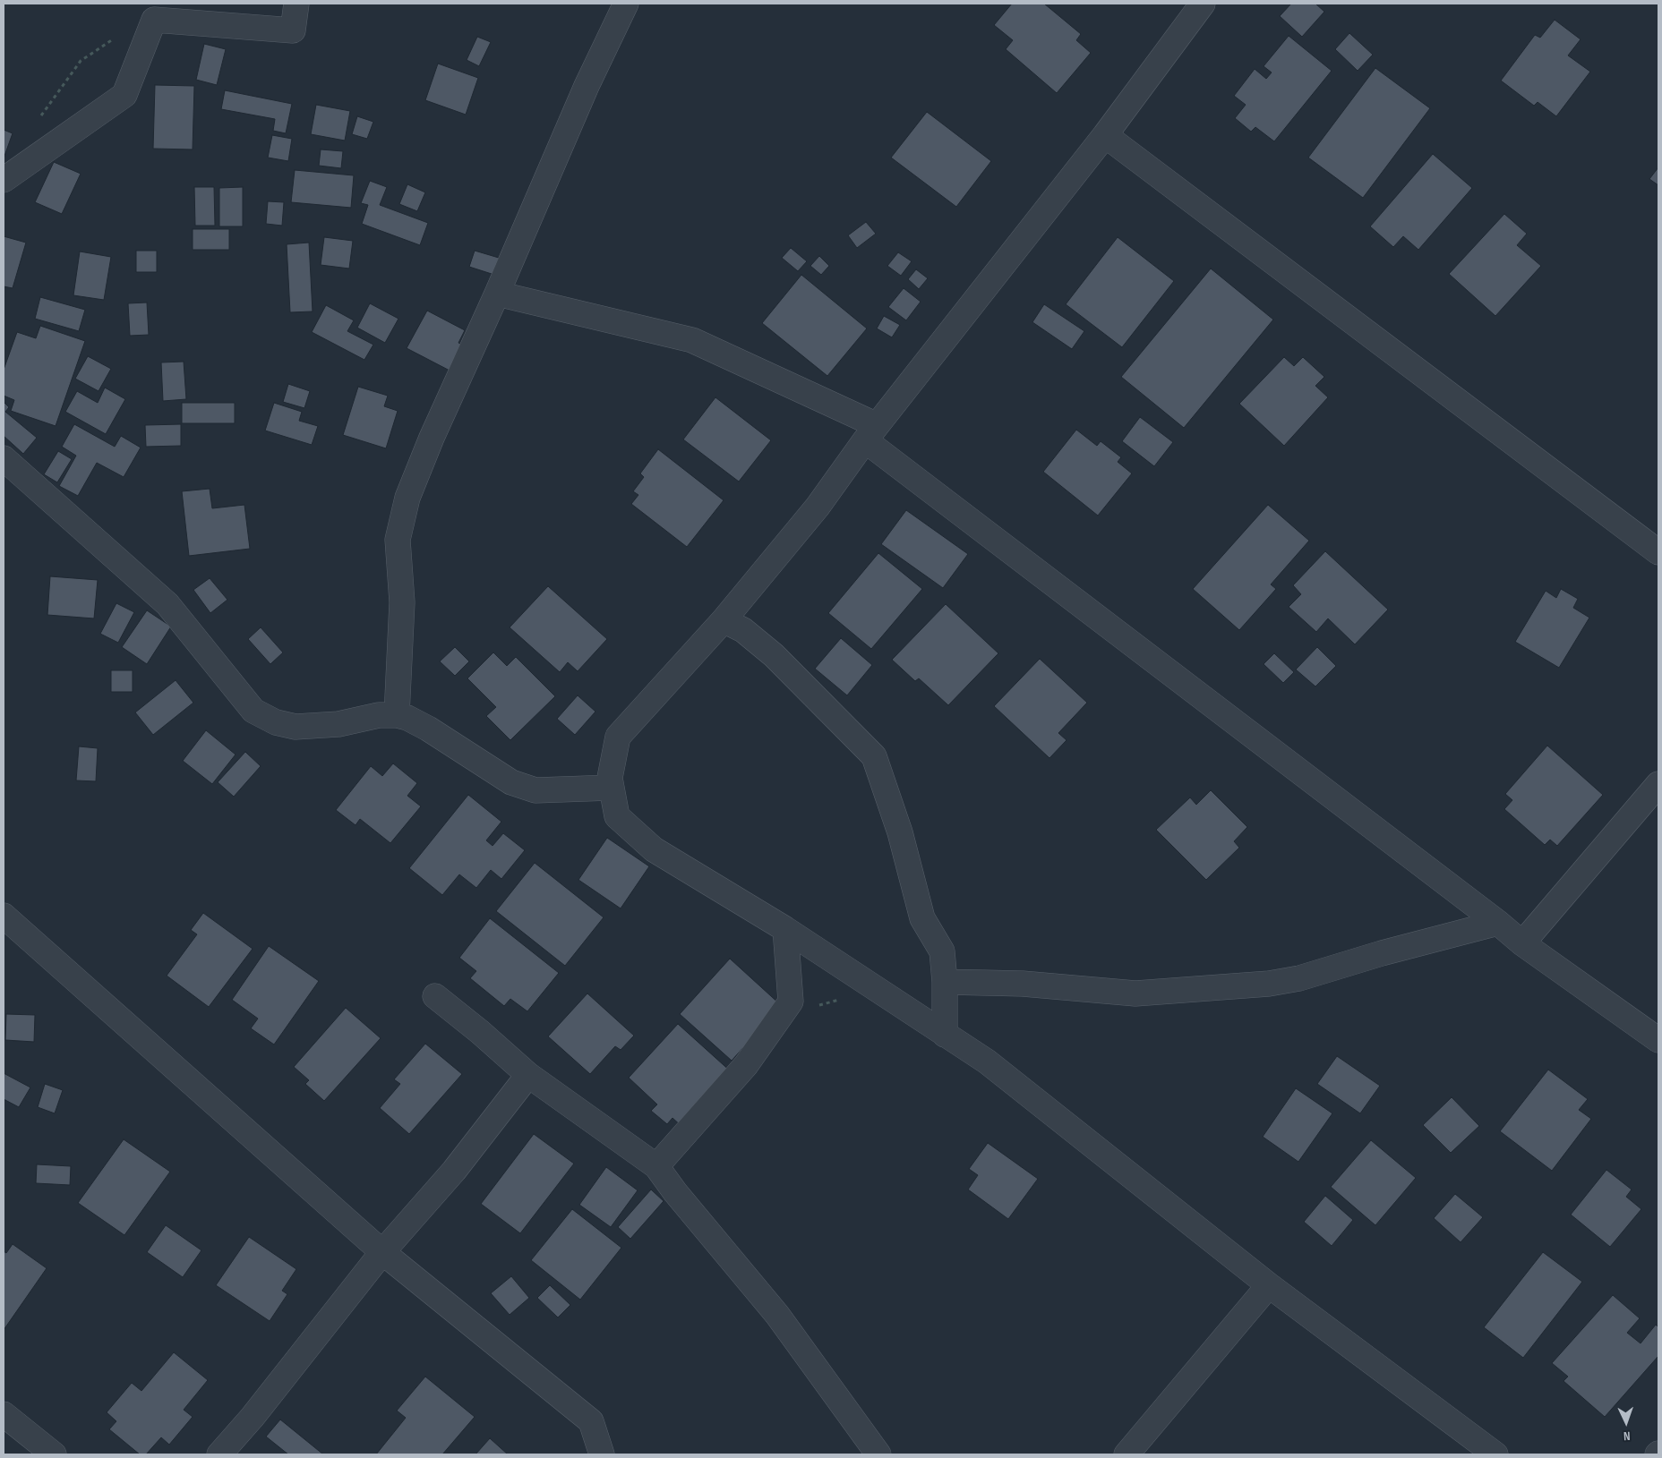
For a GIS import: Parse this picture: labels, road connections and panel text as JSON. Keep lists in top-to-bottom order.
{
  "north": "bottom"
}
